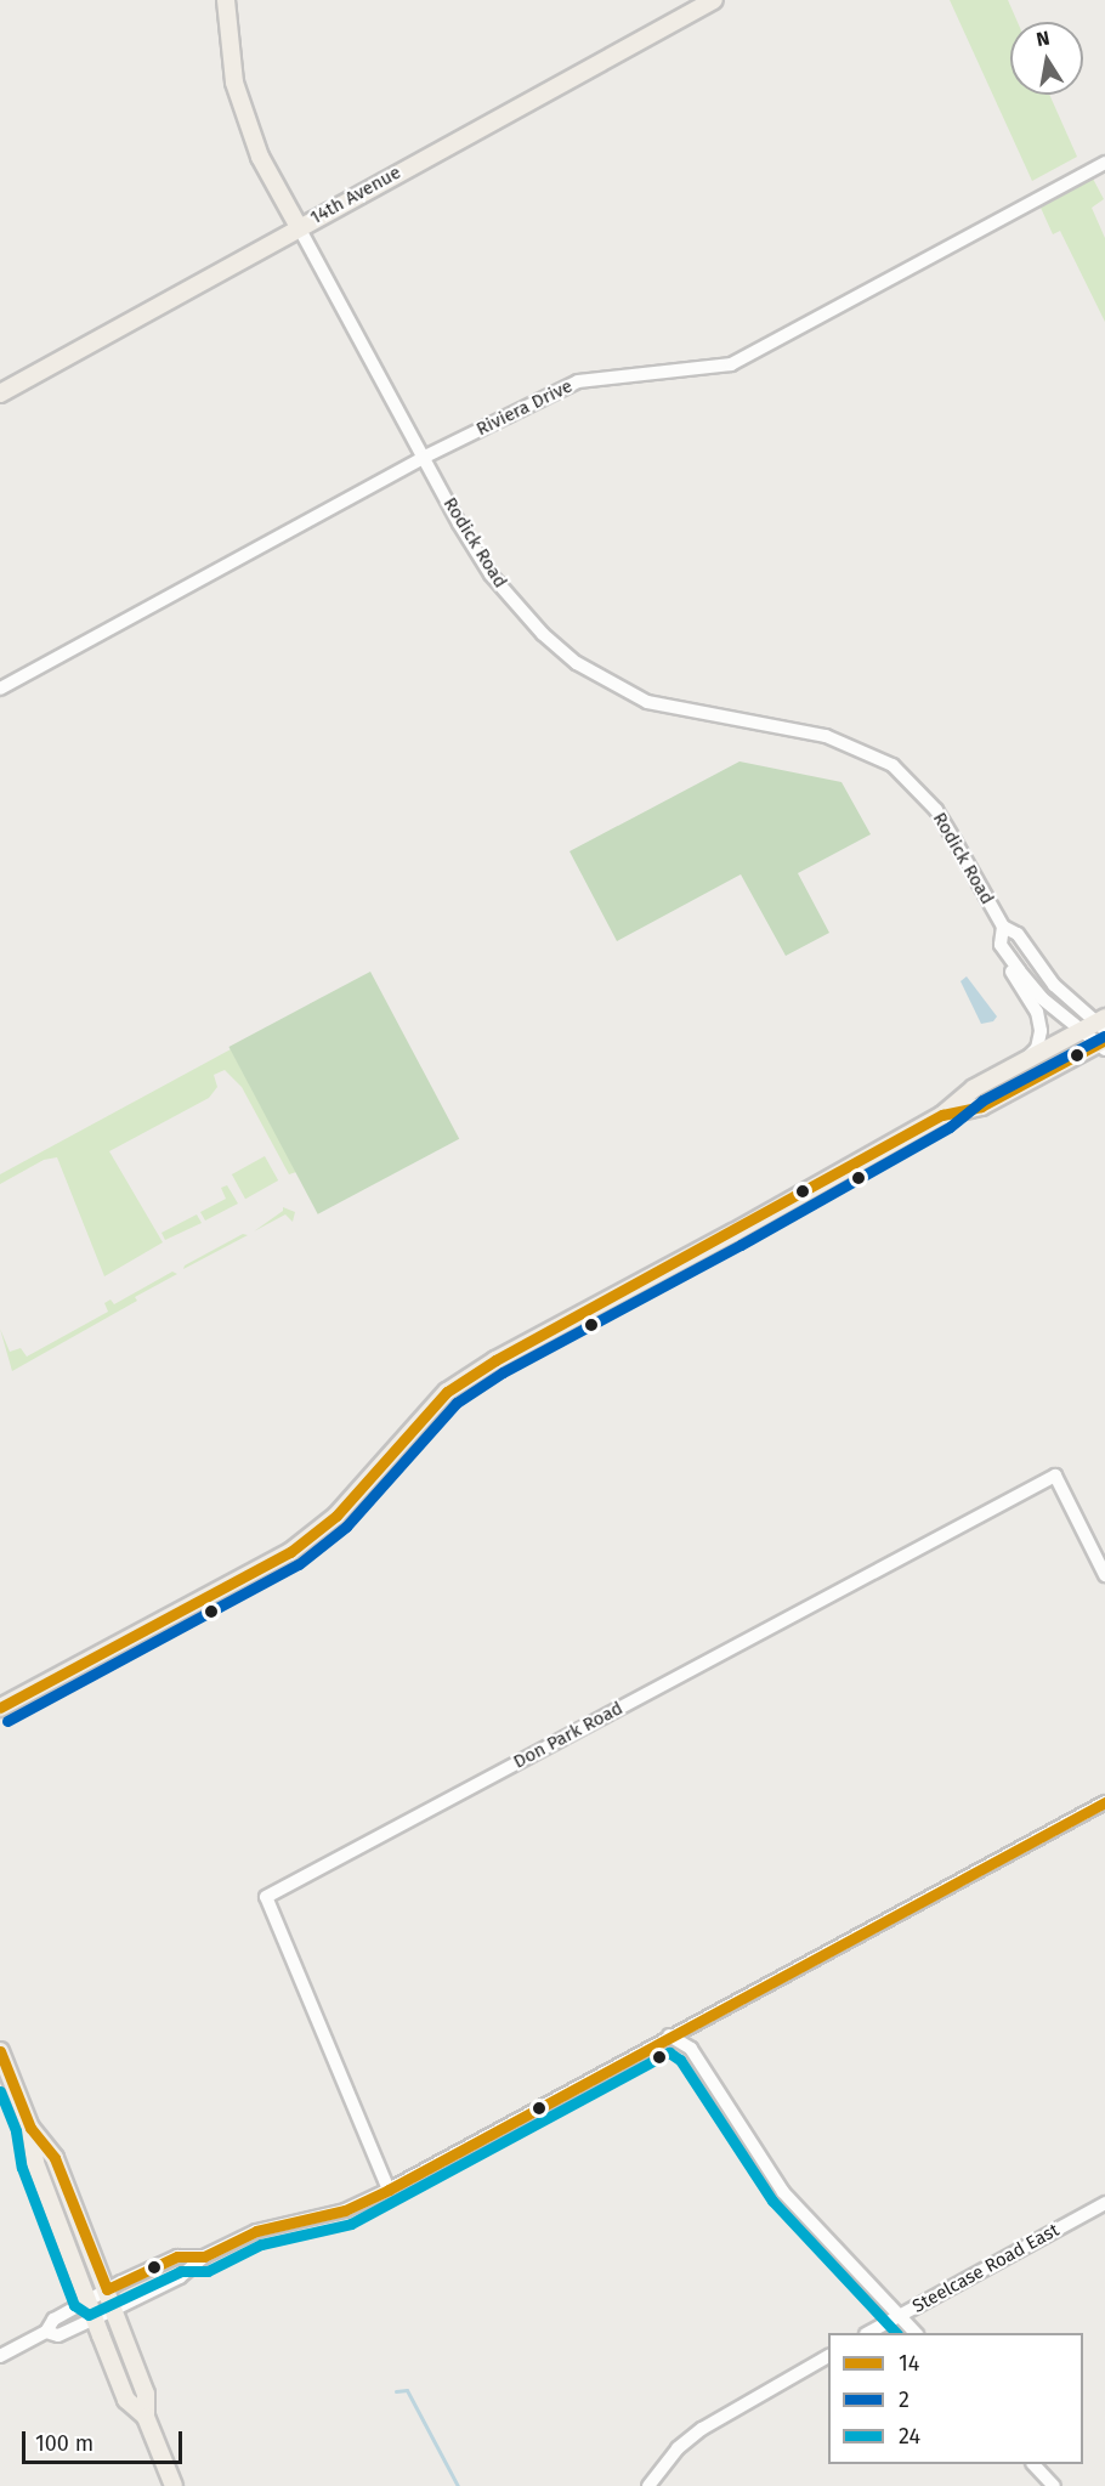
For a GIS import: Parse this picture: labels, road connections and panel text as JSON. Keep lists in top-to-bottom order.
{
  "streets": {
    "main road": ["14th Avenue", "Rodick Road"],
    "street": ["Riviera Drive", "Don Park Road", "Steelcase Road East"]
  },
  "crossings": [
    ["14th Avenue", "Rodick Road"],
    ["Riviera Drive", "Rodick Road"]
  ],
  "lines": ["transit line 2", "transit line 14", "transit line 24"],
  "legend": ["14", "2", "24"],
  "scale_bar": "100 m",
  "north": "top"
}
